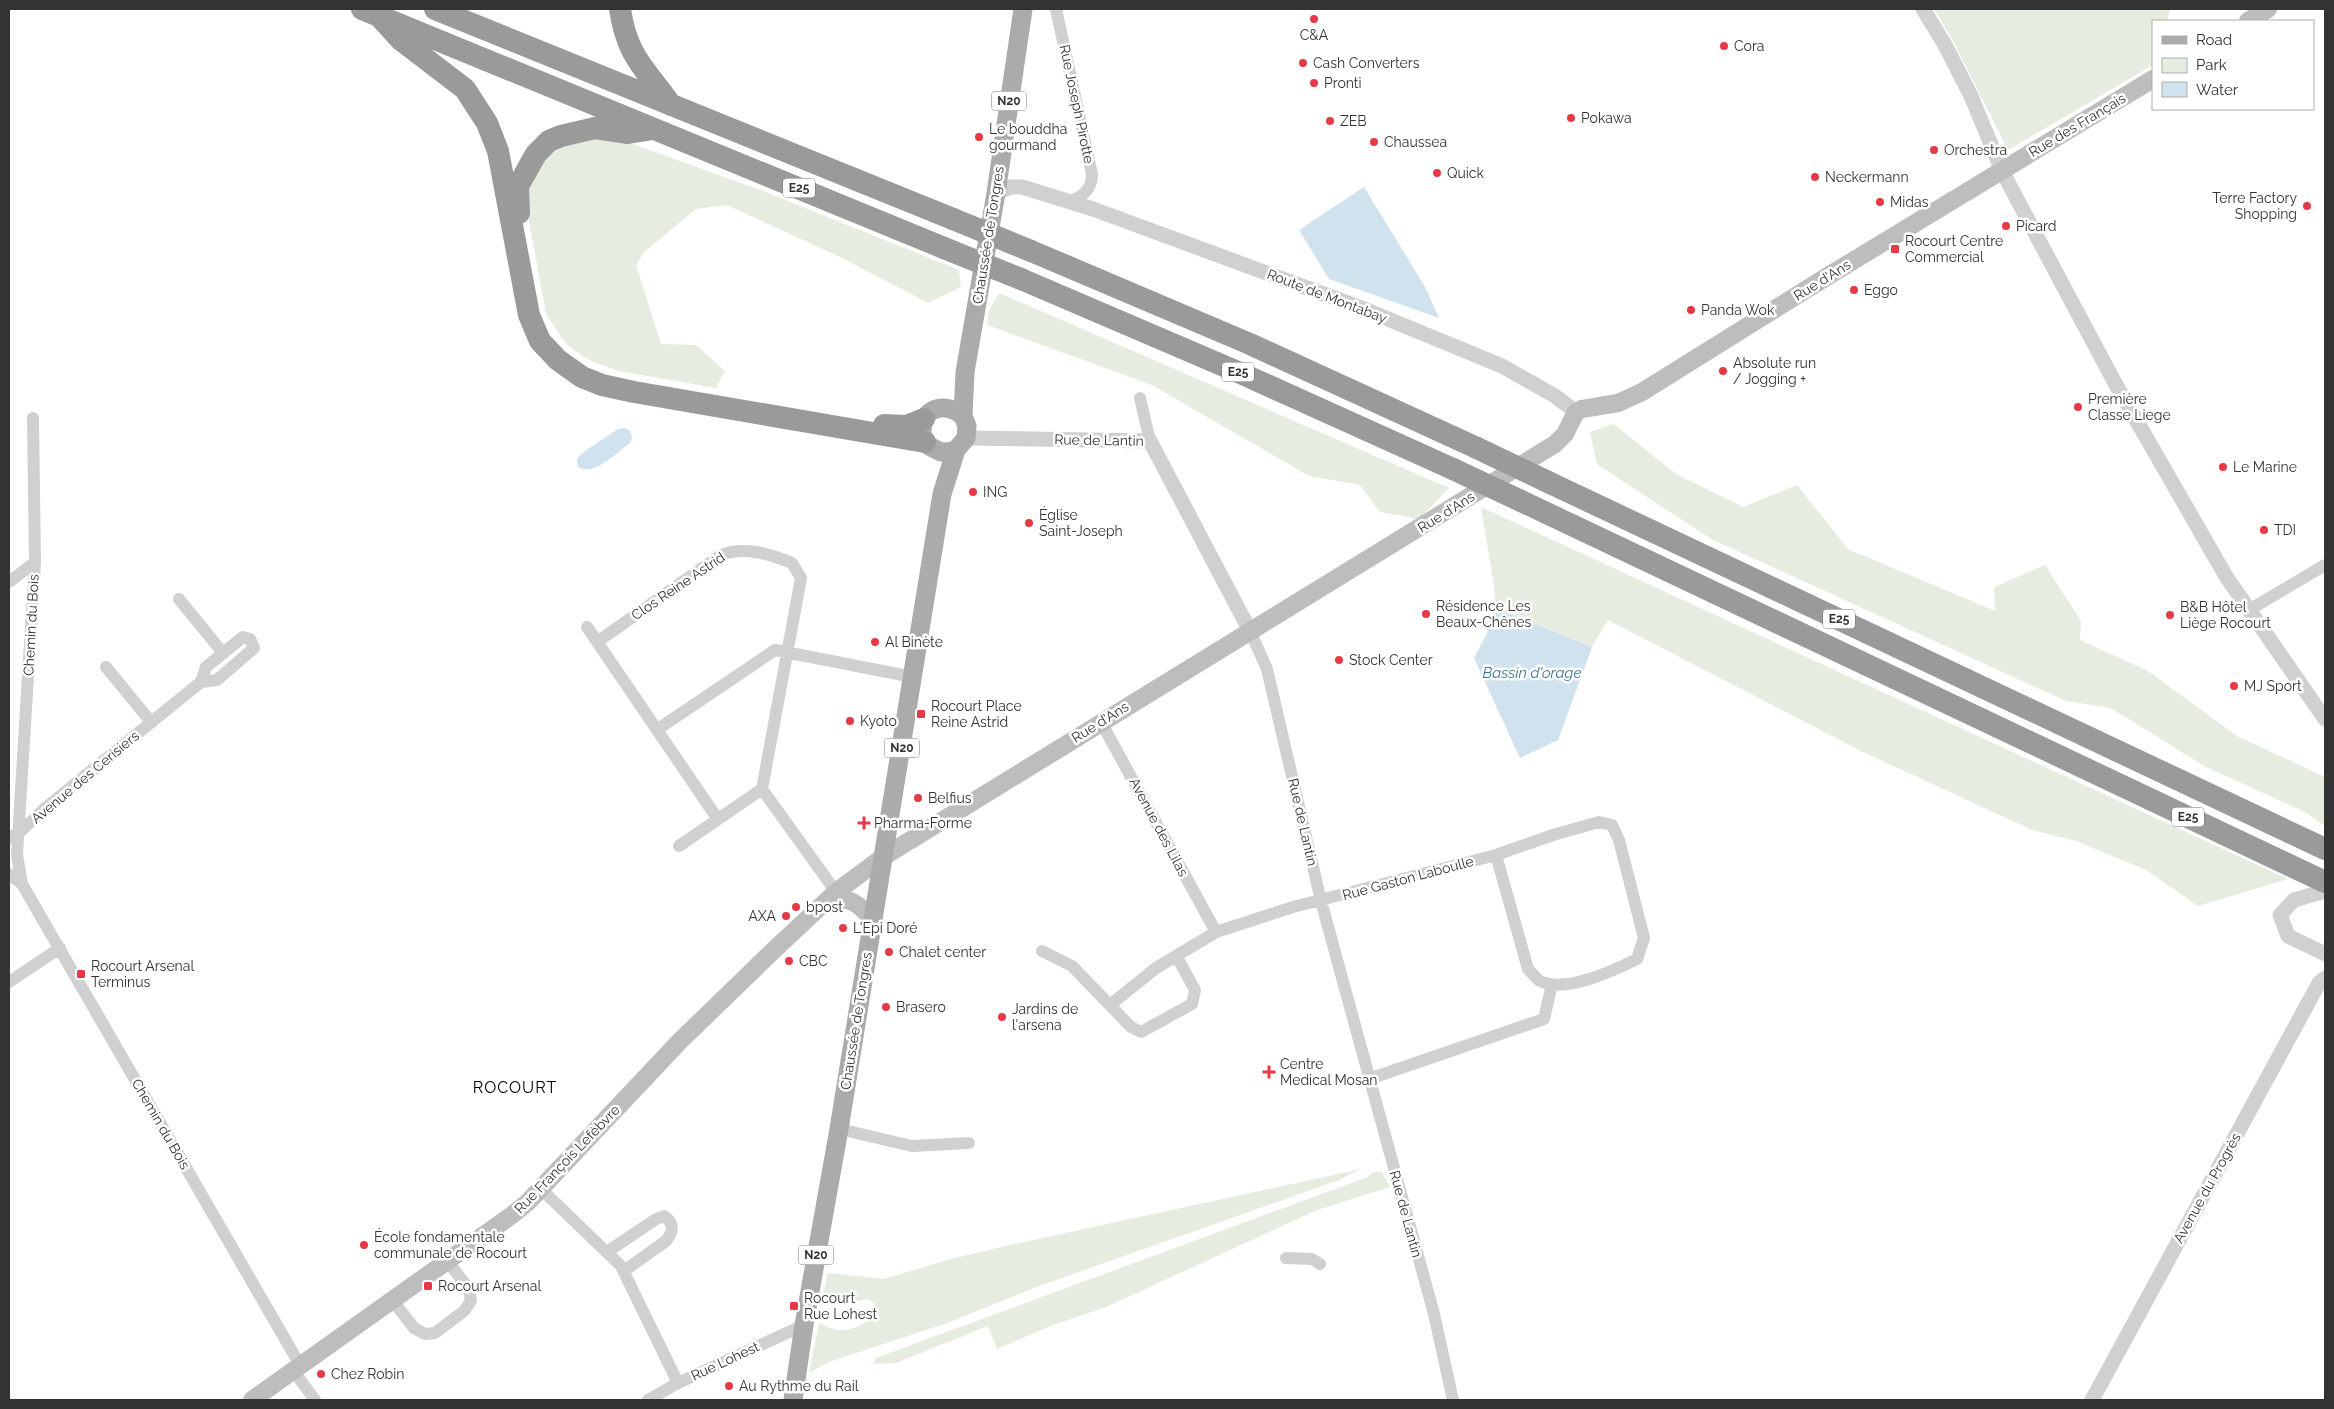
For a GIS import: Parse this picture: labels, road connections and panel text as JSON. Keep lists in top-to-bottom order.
{
  "streets": {
    "highway": ["E25"],
    "main road": [
      "N20",
      "Rue des Français",
      "Chaussée de Tongres",
      "Rue d'Ans",
      "Rue François Lefèbvre"
    ],
    "street": [
      "Rue Joseph Pirotte",
      "Route de Montabay",
      "Rue de Lantin",
      "Clos Reine Astrid",
      "Chemin du Bois",
      "Avenue des Cerisiers",
      "Avenue des Lilas",
      "Rue Gaston Laboulle",
      "Avenue du Progrès",
      "Rue Lohest"
    ]
  },
  "crossings": [
    ["Rue Joseph Pirotte", "Route de Montabay"],
    ["Rue des Français", "Rue d'Ans"],
    ["Chaussée de Tongres", "Rue d'Ans"],
    ["Chaussée de Tongres", "Rue de Lantin"],
    ["Chaussée de Tongres", "Rue François Lefèbvre"],
    ["Chaussée de Tongres", "Rue Lohest"],
    ["Rue d'Ans", "Route de Montabay"],
    ["Rue d'Ans", "Rue de Lantin"],
    ["Rue d'Ans", "Avenue des Lilas"],
    ["Rue d'Ans", "Rue François Lefèbvre"],
    ["Rue de Lantin", "Rue Gaston Laboulle"],
    ["Chemin du Bois", "Avenue des Cerisiers"],
    ["Chemin du Bois", "Rue François Lefèbvre"]
  ],
  "districts": ["ROCOURT"],
  "water": ["Bassin d'orage"],
  "places": {
    "other": [
      "C&A",
      "Cora",
      "Cash Converters",
      "Pronti",
      "Pokawa",
      "ZEB",
      "Le bouddha gourmand",
      "Chaussea",
      "Orchestra",
      "Quick",
      "Neckermann",
      "Midas",
      "Terre Factory Shopping",
      "Picard",
      "Eggo",
      "Panda Wok",
      "Absolute run / Jogging +",
      "Première Classe Liege",
      "Le Marine",
      "ING",
      "Église Saint-Joseph",
      "TDI",
      "Résidence Les Beaux-Chênes",
      "B&B Hôtel Liège Rocourt",
      "Al Binète",
      "Stock Center",
      "MJ Sport",
      "Kyoto",
      "Belfius",
      "bpost",
      "AXA",
      "L'Epi Doré",
      "Chalet center",
      "CBC",
      "Brasero",
      "Jardins de l'arsena",
      "École fondamentale communale de Rocourt",
      "Chez Robin",
      "Au Rythme du Rail"
    ],
    "transit": [
      "Rocourt Centre Commercial",
      "Rocourt Place Reine Astrid",
      "Rocourt Arsenal Terminus",
      "Rocourt Arsenal",
      "Rocourt Rue Lohest"
    ],
    "health": ["Pharma-Forme", "Centre Medical Mosan"]
  },
  "legend": ["Road", "Park", "Water"]
}
